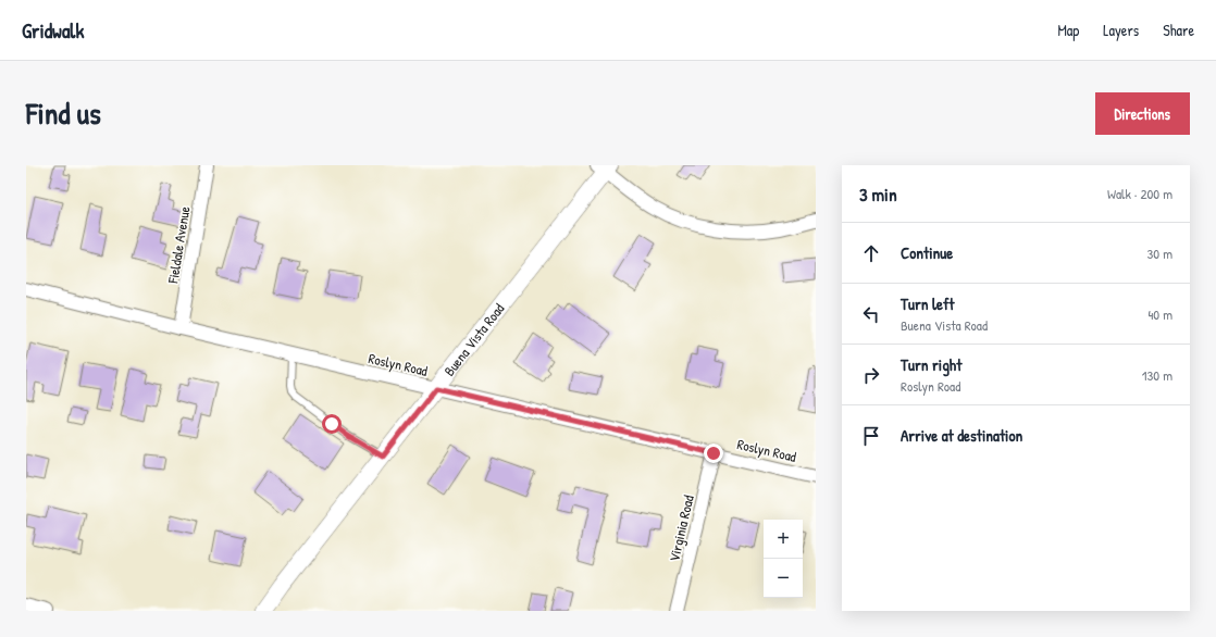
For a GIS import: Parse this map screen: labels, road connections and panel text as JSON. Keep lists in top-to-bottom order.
{
  "streets": {
    "street": [
      "Fieldale Avenue",
      "Buena Vista Road",
      "Roslyn Road",
      "Virginia Road"
    ]
  },
  "crossings": [
    ["Fieldale Avenue", "Roslyn Road"],
    ["Buena Vista Road", "Roslyn Road"],
    ["Roslyn Road", "Virginia Road"]
  ],
  "page": {
    "header": "Gridwalk",
    "nav": ["Map", "Layers", "Share"],
    "title": "Find us",
    "buttons": "Directions",
    "heading": ["3 min", "Walk · 200 m"],
    "list": [
      ["Continue", "30 m"],
      ["Turn left", "Buena Vista Road", "40 m"],
      ["Turn right", "Roslyn Road", "130 m"],
      "Arrive at destination"
    ],
    "map_buttons": ["+", "−"]
  }
}
